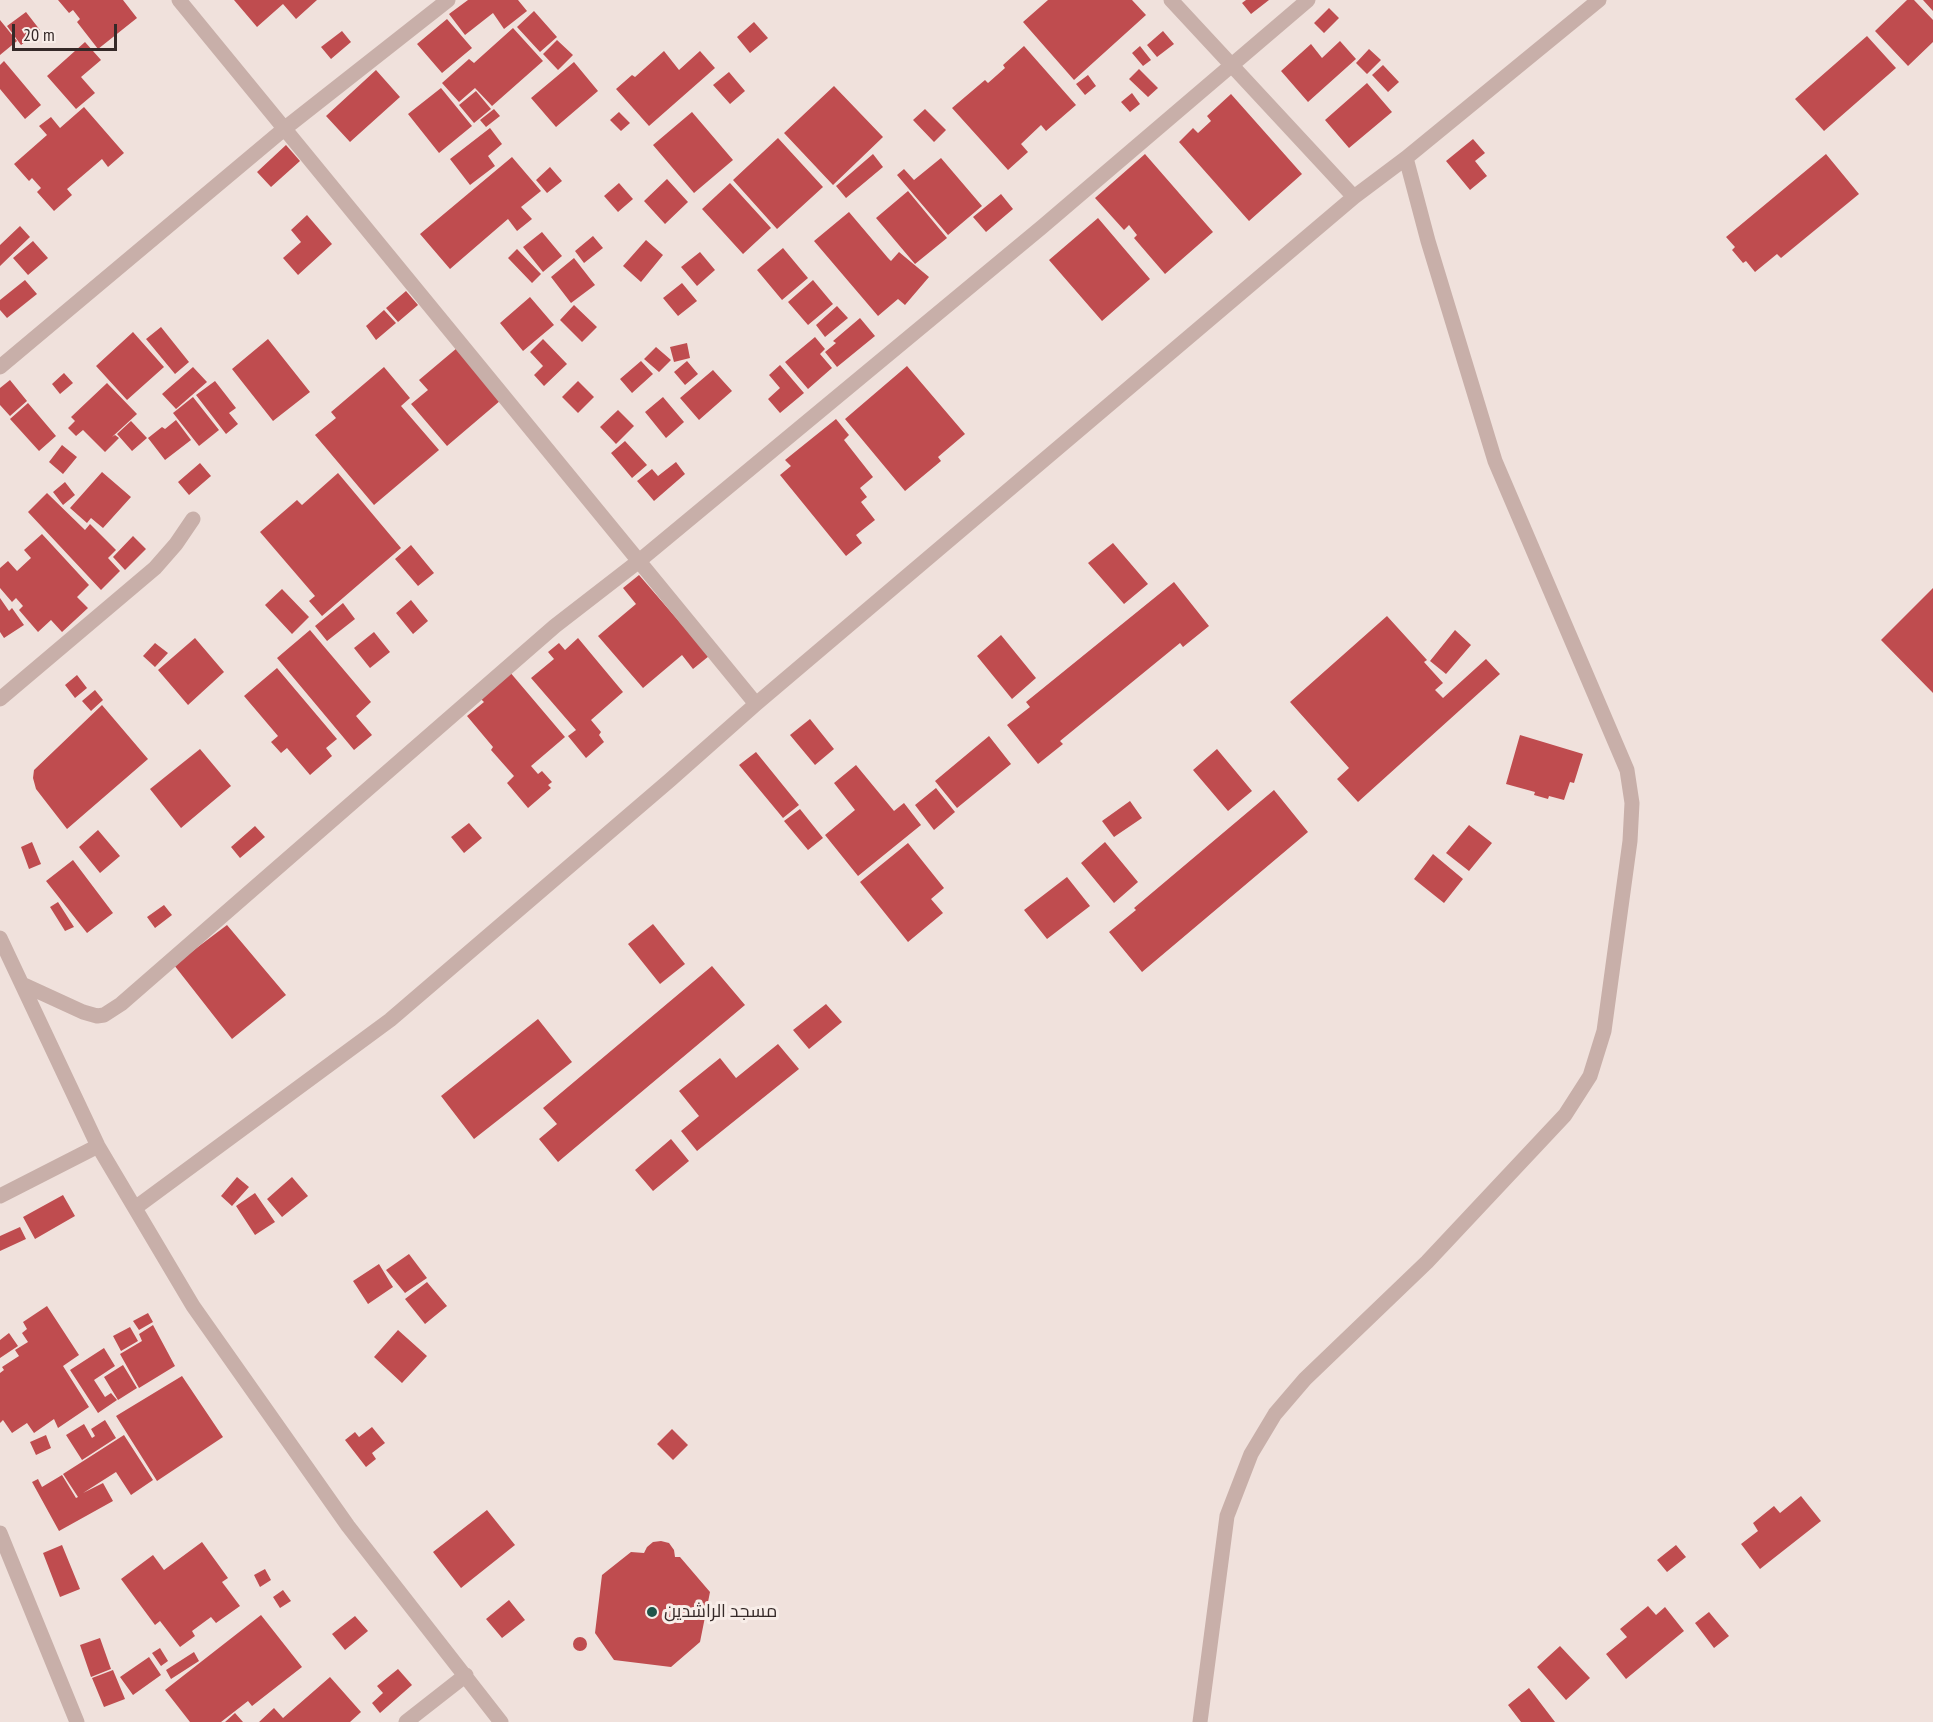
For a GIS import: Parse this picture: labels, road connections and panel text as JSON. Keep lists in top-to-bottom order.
{
  "places": ["مسجد الراشدين"],
  "scale_bar": "20 m"
}
